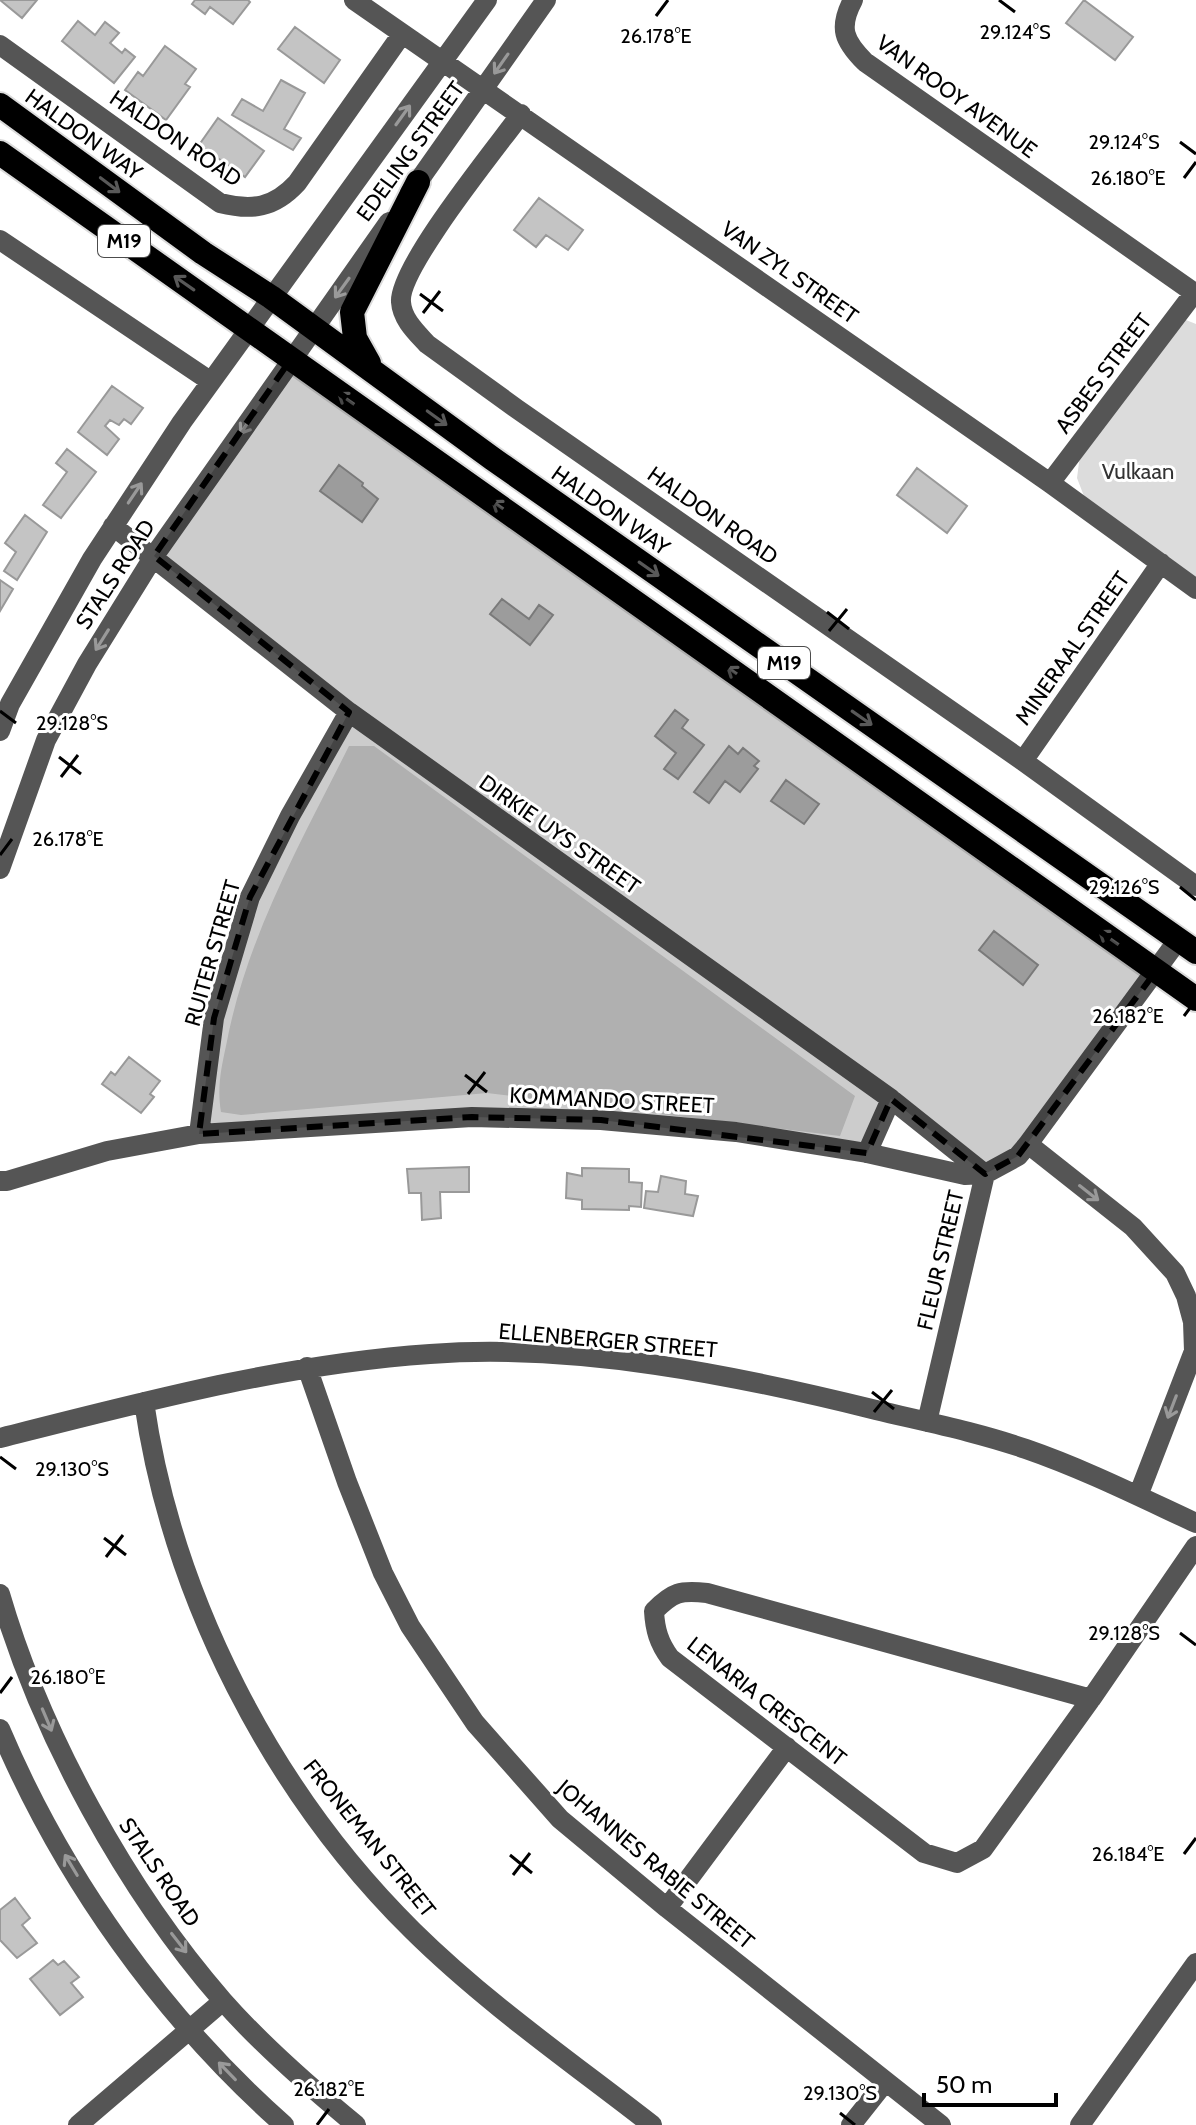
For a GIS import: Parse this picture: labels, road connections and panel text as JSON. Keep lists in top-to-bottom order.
{
  "streets": {
    "highway": ["HALDON WAY", "M19"],
    "street": [
      "VAN ROOY AVENUE",
      "HALDON ROAD",
      "EDELING STREET",
      "VAN ZYL STREET",
      "ASBES STREET",
      "STALS ROAD",
      "MINERAAL STREET",
      "DIRKIE UYS STREET",
      "RUITER STREET",
      "KOMMANDO STREET",
      "FLEUR STREET",
      "ELLENBERGER STREET",
      "LENARIA CRESCENT",
      "FRONEMAN STREET",
      "JOHANNES RABIE STREET"
    ]
  },
  "crossings": [
    ["VAN ROOY AVENUE", "ASBES STREET"],
    ["HALDON WAY", "EDELING STREET"],
    ["HALDON WAY", "STALS ROAD"],
    ["HALDON WAY", "FLEUR STREET"],
    ["HALDON ROAD", "VAN ZYL STREET"],
    ["HALDON ROAD", "MINERAAL STREET"],
    ["EDELING STREET", "VAN ZYL STREET"],
    ["EDELING STREET", "STALS ROAD"],
    ["M19", "STALS ROAD"],
    ["M19", "FLEUR STREET"],
    ["VAN ZYL STREET", "ASBES STREET"],
    ["VAN ZYL STREET", "MINERAAL STREET"],
    ["STALS ROAD", "DIRKIE UYS STREET"],
    ["DIRKIE UYS STREET", "RUITER STREET"],
    ["DIRKIE UYS STREET", "KOMMANDO STREET"],
    ["DIRKIE UYS STREET", "FLEUR STREET"],
    ["RUITER STREET", "KOMMANDO STREET"],
    ["KOMMANDO STREET", "FLEUR STREET"],
    ["FLEUR STREET", "ELLENBERGER STREET"],
    ["ELLENBERGER STREET", "FRONEMAN STREET"],
    ["ELLENBERGER STREET", "JOHANNES RABIE STREET"]
  ],
  "parks": ["Vulkaan"],
  "scale_bar": "50 m",
  "coordinates": [
    "29.124°S",
    "26.178°E",
    "26.180°E",
    "29.128°S",
    "29.126°S",
    "26.182°E",
    "29.130°S",
    "26.184°E"
  ]
}
